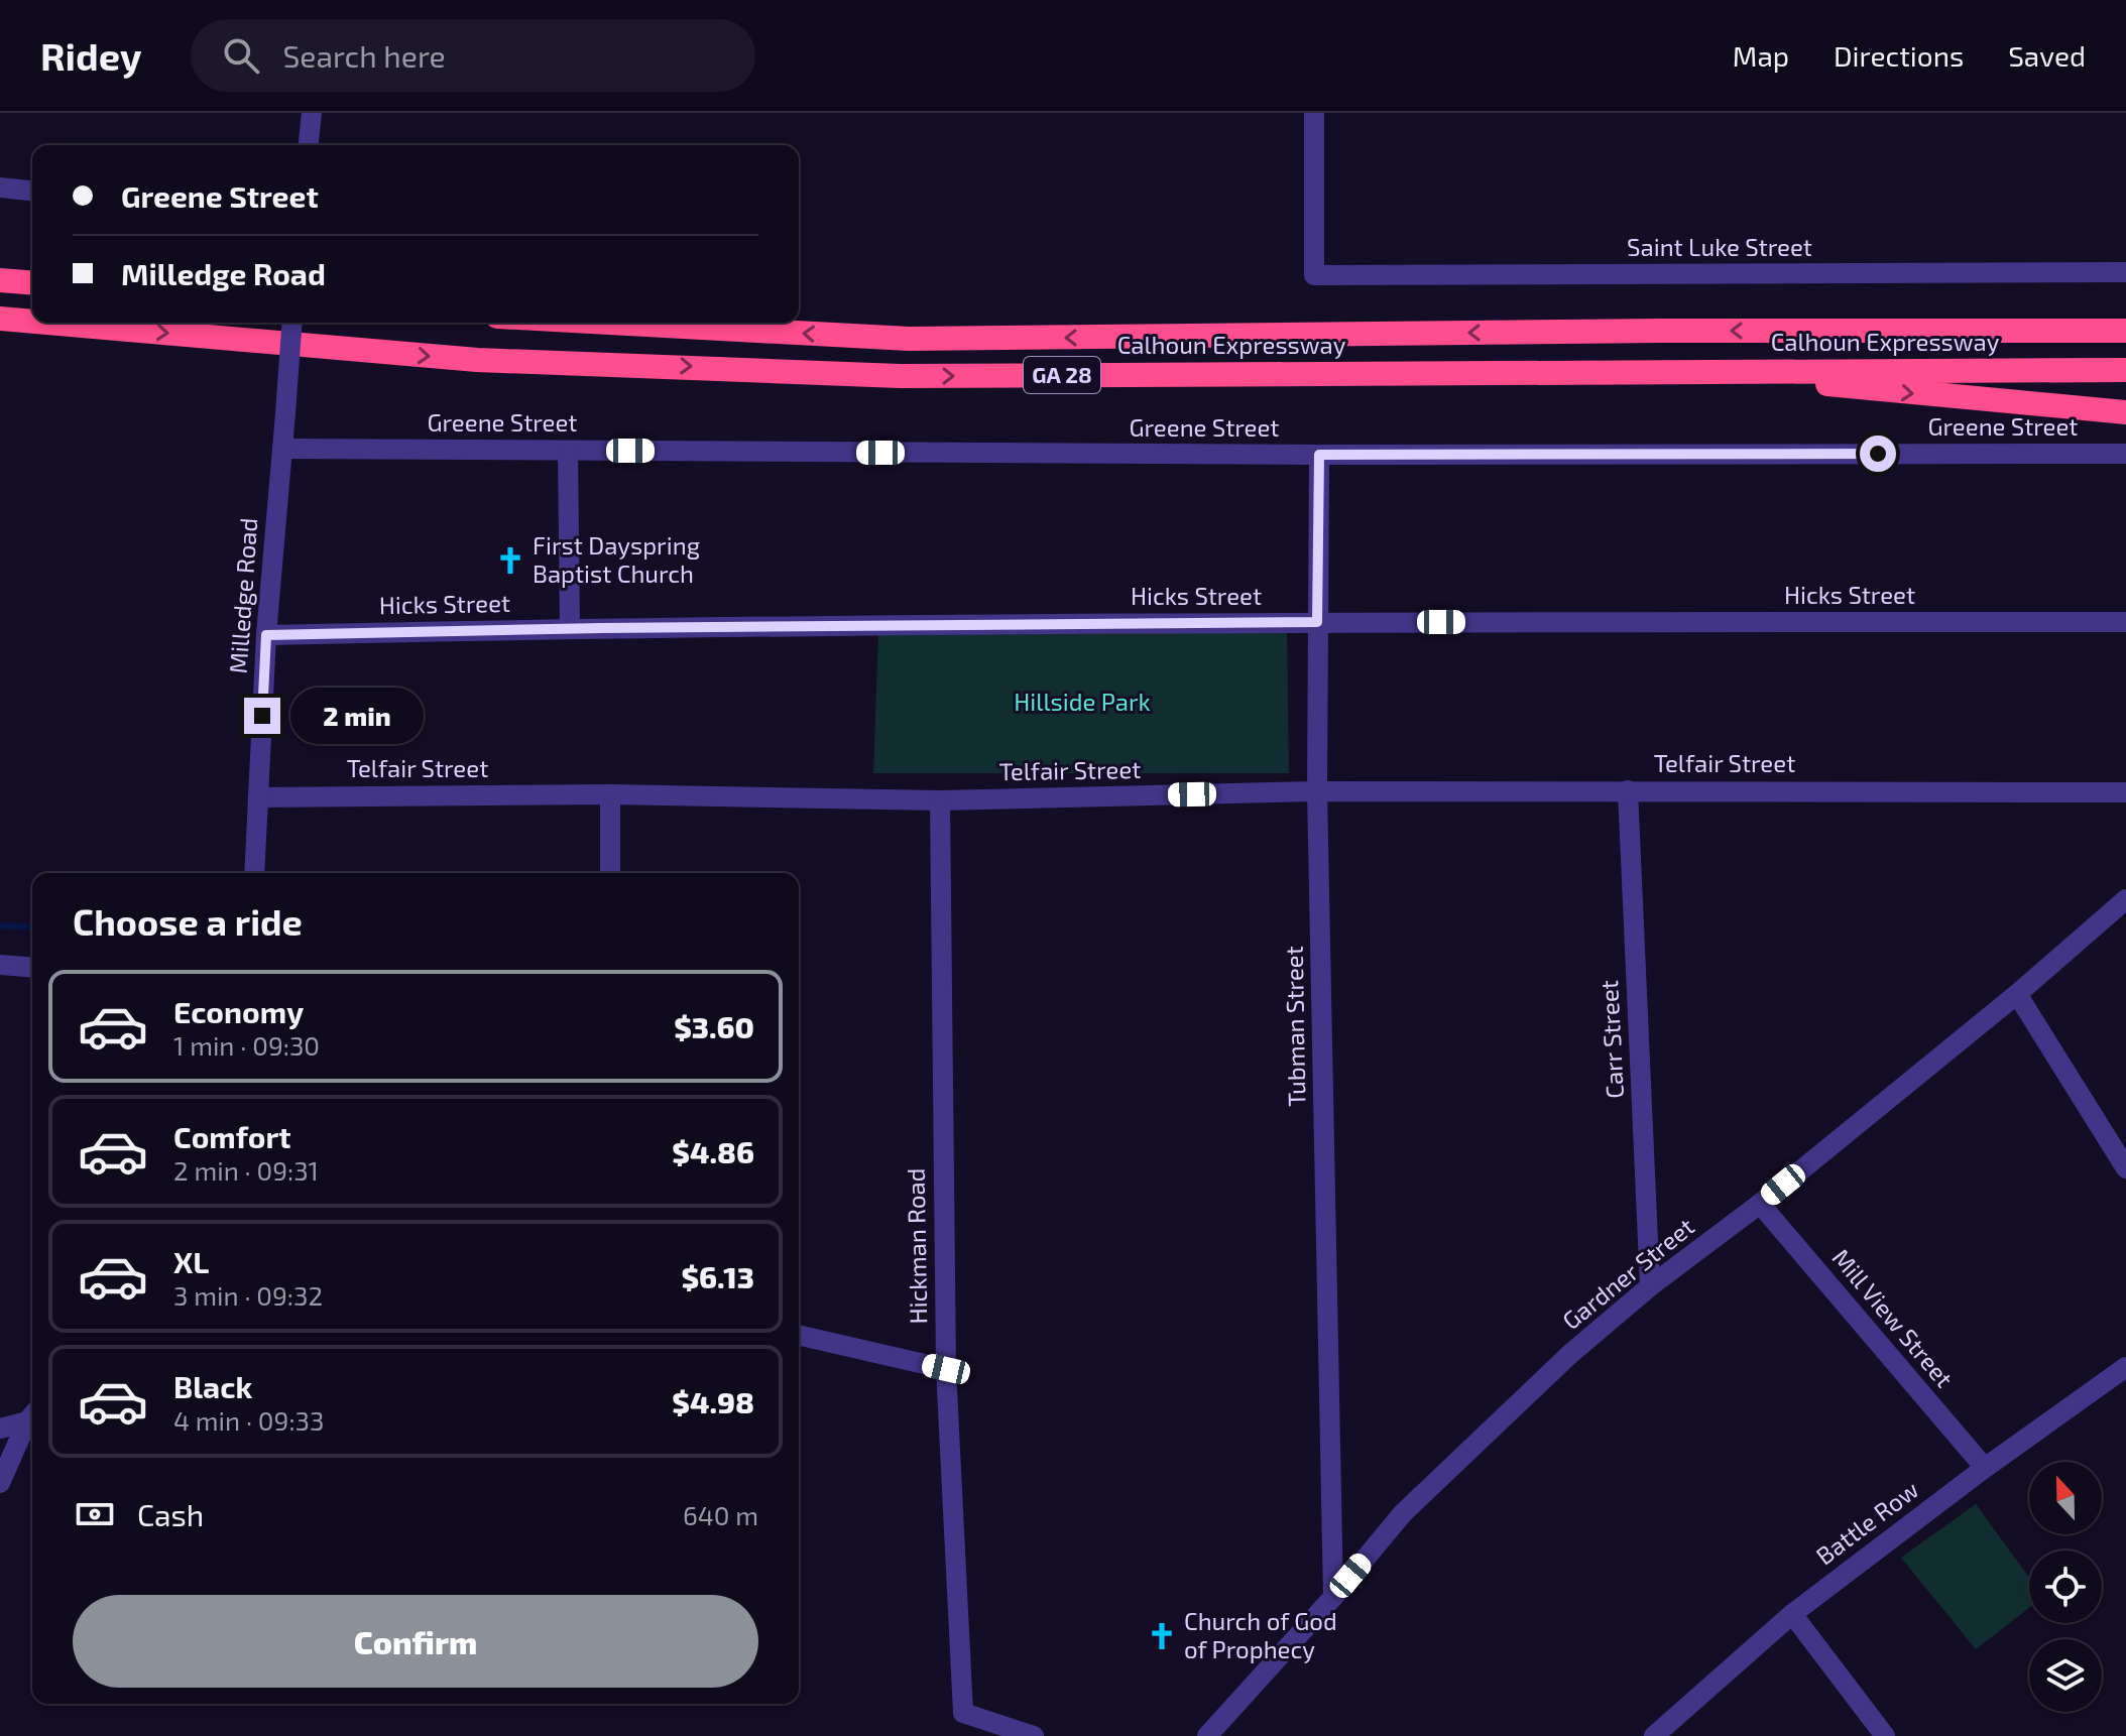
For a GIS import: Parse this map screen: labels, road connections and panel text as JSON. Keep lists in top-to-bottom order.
{
  "streets": {
    "highway": ["Calhoun Expressway", "GA 28"],
    "street": [
      "Saint Luke Street",
      "Greene Street",
      "Milledge Road",
      "Hicks Street",
      "Telfair Street",
      "Tubman Street",
      "Carr Street",
      "Hickman Road",
      "Gardner Street",
      "Mill View Street",
      "Battle Row"
    ]
  },
  "crossings": [
    ["Greene Street", "Milledge Road"],
    ["Greene Street", "Tubman Street"],
    ["Milledge Road", "Hicks Street"],
    ["Milledge Road", "Telfair Street"],
    ["Hicks Street", "Tubman Street"],
    ["Telfair Street", "Tubman Street"],
    ["Telfair Street", "Carr Street"],
    ["Telfair Street", "Hickman Road"],
    ["Tubman Street", "Gardner Street"],
    ["Carr Street", "Gardner Street"],
    ["Gardner Street", "Mill View Street"],
    ["Mill View Street", "Battle Row"]
  ],
  "parks": ["Hillside Park"],
  "places": {
    "church": ["First Dayspring Baptist Church", "Church of God of Prophecy"]
  },
  "north": "top",
  "page": {
    "header": "Ridey",
    "search": "Search here",
    "nav": ["Map", "Directions", "Saved"],
    "banner": ["Greene Street", "Milledge Road"],
    "bubble": "2 min",
    "heading": "Choose a ride",
    "list": [
      {
        "name": "Economy",
        "note": "1 min · 09:30",
        "value": "$3.60"
      },
      {
        "name": "Comfort",
        "note": "2 min · 09:31",
        "value": "$4.86"
      },
      {
        "name": "XL",
        "note": "3 min · 09:32",
        "value": "$6.13"
      },
      {
        "name": "Black",
        "note": "4 min · 09:33",
        "value": "$4.98"
      }
    ],
    "pay": ["Cash", "640 m"],
    "buttons": "Confirm"
  }
}
